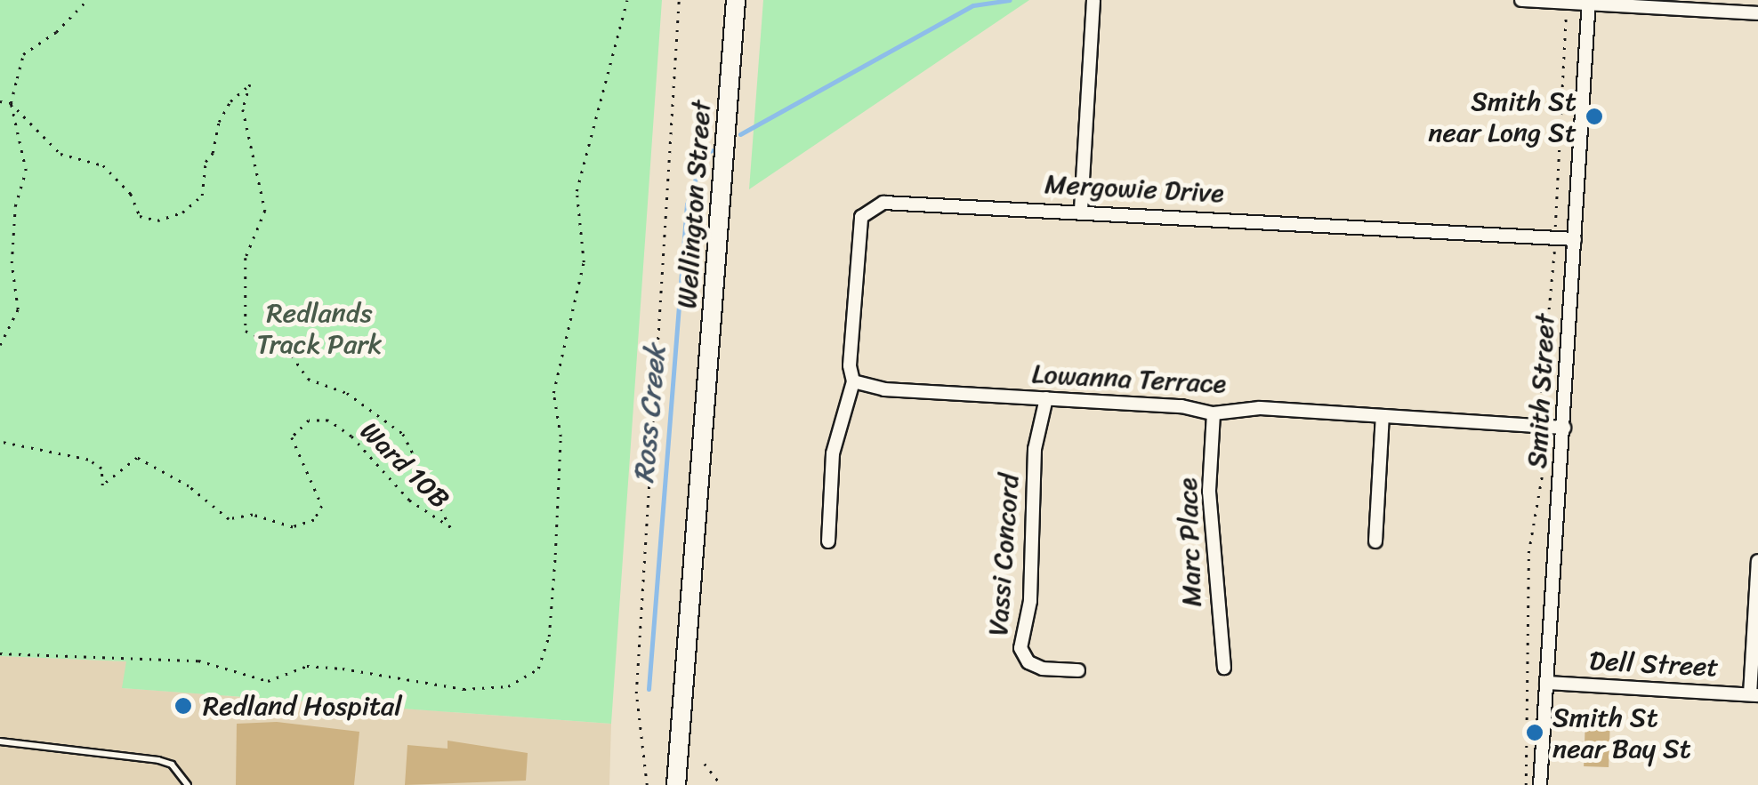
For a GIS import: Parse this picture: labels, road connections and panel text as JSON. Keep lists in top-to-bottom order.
{
  "streets": {
    "main road": ["Wellington Street"],
    "street": [
      "Mergowie Drive",
      "Lowanna Terrace",
      "Smith Street",
      "Marc Place",
      "Vassi Concord",
      "Dell Street"
    ],
    "path": ["Ward 10B"]
  },
  "crossings": [
    ["Mergowie Drive", "Lowanna Terrace"],
    ["Mergowie Drive", "Smith Street"],
    ["Lowanna Terrace", "Smith Street"],
    ["Lowanna Terrace", "Marc Place"],
    ["Lowanna Terrace", "Vassi Concord"],
    ["Smith Street", "Dell Street"]
  ],
  "water": ["Ross Creek"],
  "parks": ["Redlands Track Park"],
  "places": ["Smith St near Long St", "Redland Hospital", "Smith St near Bay St"]
}
